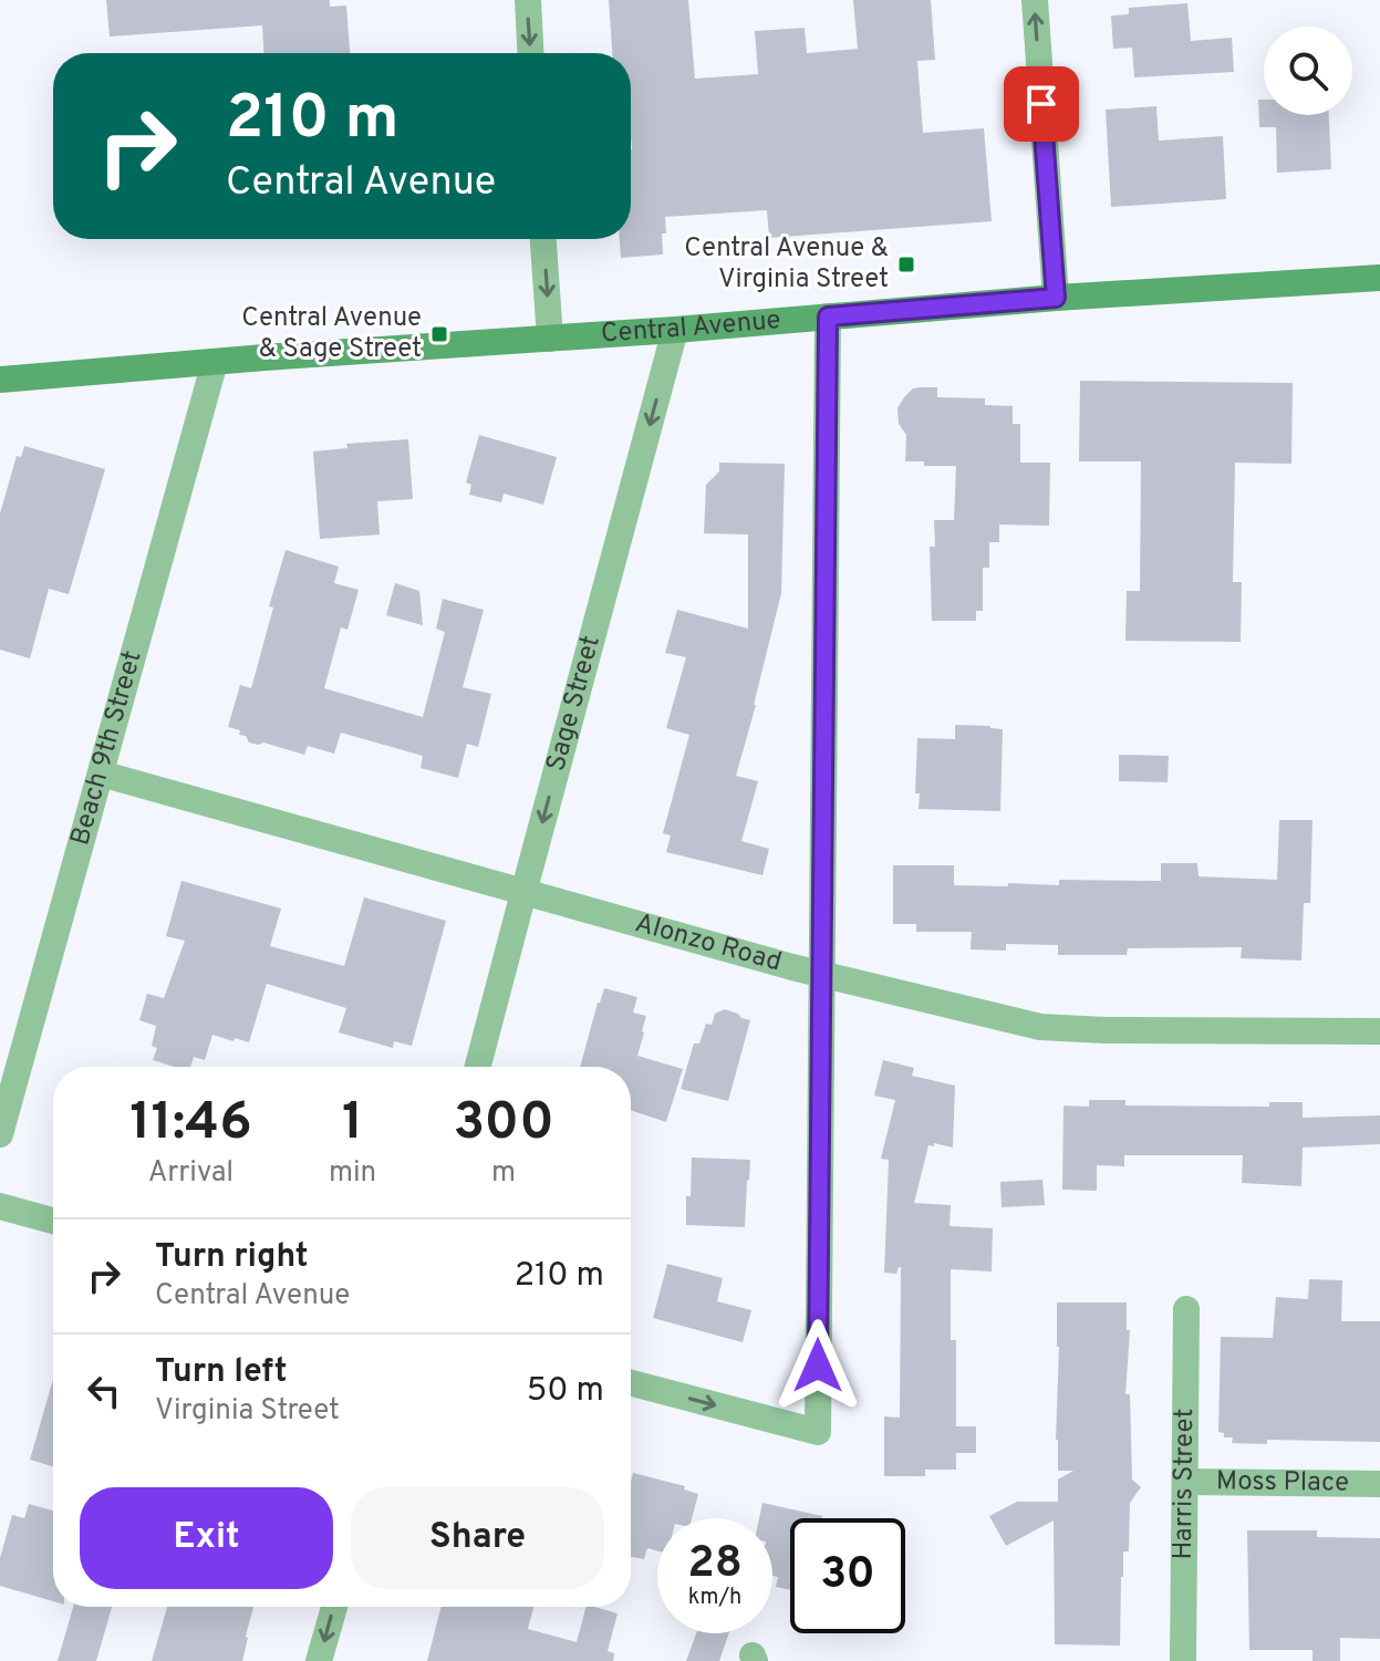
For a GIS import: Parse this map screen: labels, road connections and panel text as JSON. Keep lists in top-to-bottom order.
{
  "streets": {
    "street": [
      "Central Avenue",
      "Sage Street",
      "Beach 9th Street",
      "Alonzo Road",
      "Moss Place",
      "Harris Street"
    ]
  },
  "crossings": [
    ["Central Avenue", "Sage Street"],
    ["Central Avenue", "Beach 9th Street"],
    ["Sage Street", "Alonzo Road"],
    ["Beach 9th Street", "Alonzo Road"],
    ["Moss Place", "Harris Street"]
  ],
  "places": {
    "transit": ["Central Avenue & Virginia Street", "Central Avenue & Sage Street"]
  },
  "page": {
    "turn": ["210 m", "Central Avenue"],
    "eta": [
      "11:46",
      "Arrival",
      "1",
      "min",
      "300",
      "m"
    ],
    "list": [
      {
        "name": "Turn right",
        "note": "Central Avenue",
        "value": "210 m"
      },
      {
        "name": "Turn left",
        "note": "Virginia Street",
        "value": "50 m"
      }
    ],
    "buttons": ["Exit", "Share"],
    "speed": "28 km/h",
    "limit": "30"
  }
}
